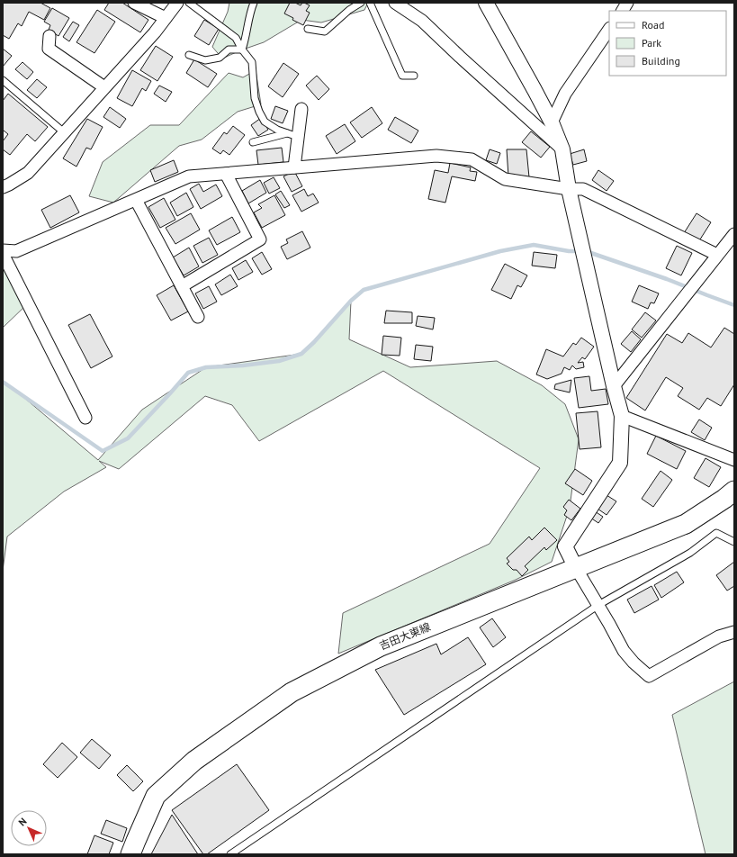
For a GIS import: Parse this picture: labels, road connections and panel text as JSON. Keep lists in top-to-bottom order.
{
  "streets": {
    "main road": ["吉田大東線"]
  },
  "legend": ["Road", "Park", "Building"],
  "north": "top left"
}
